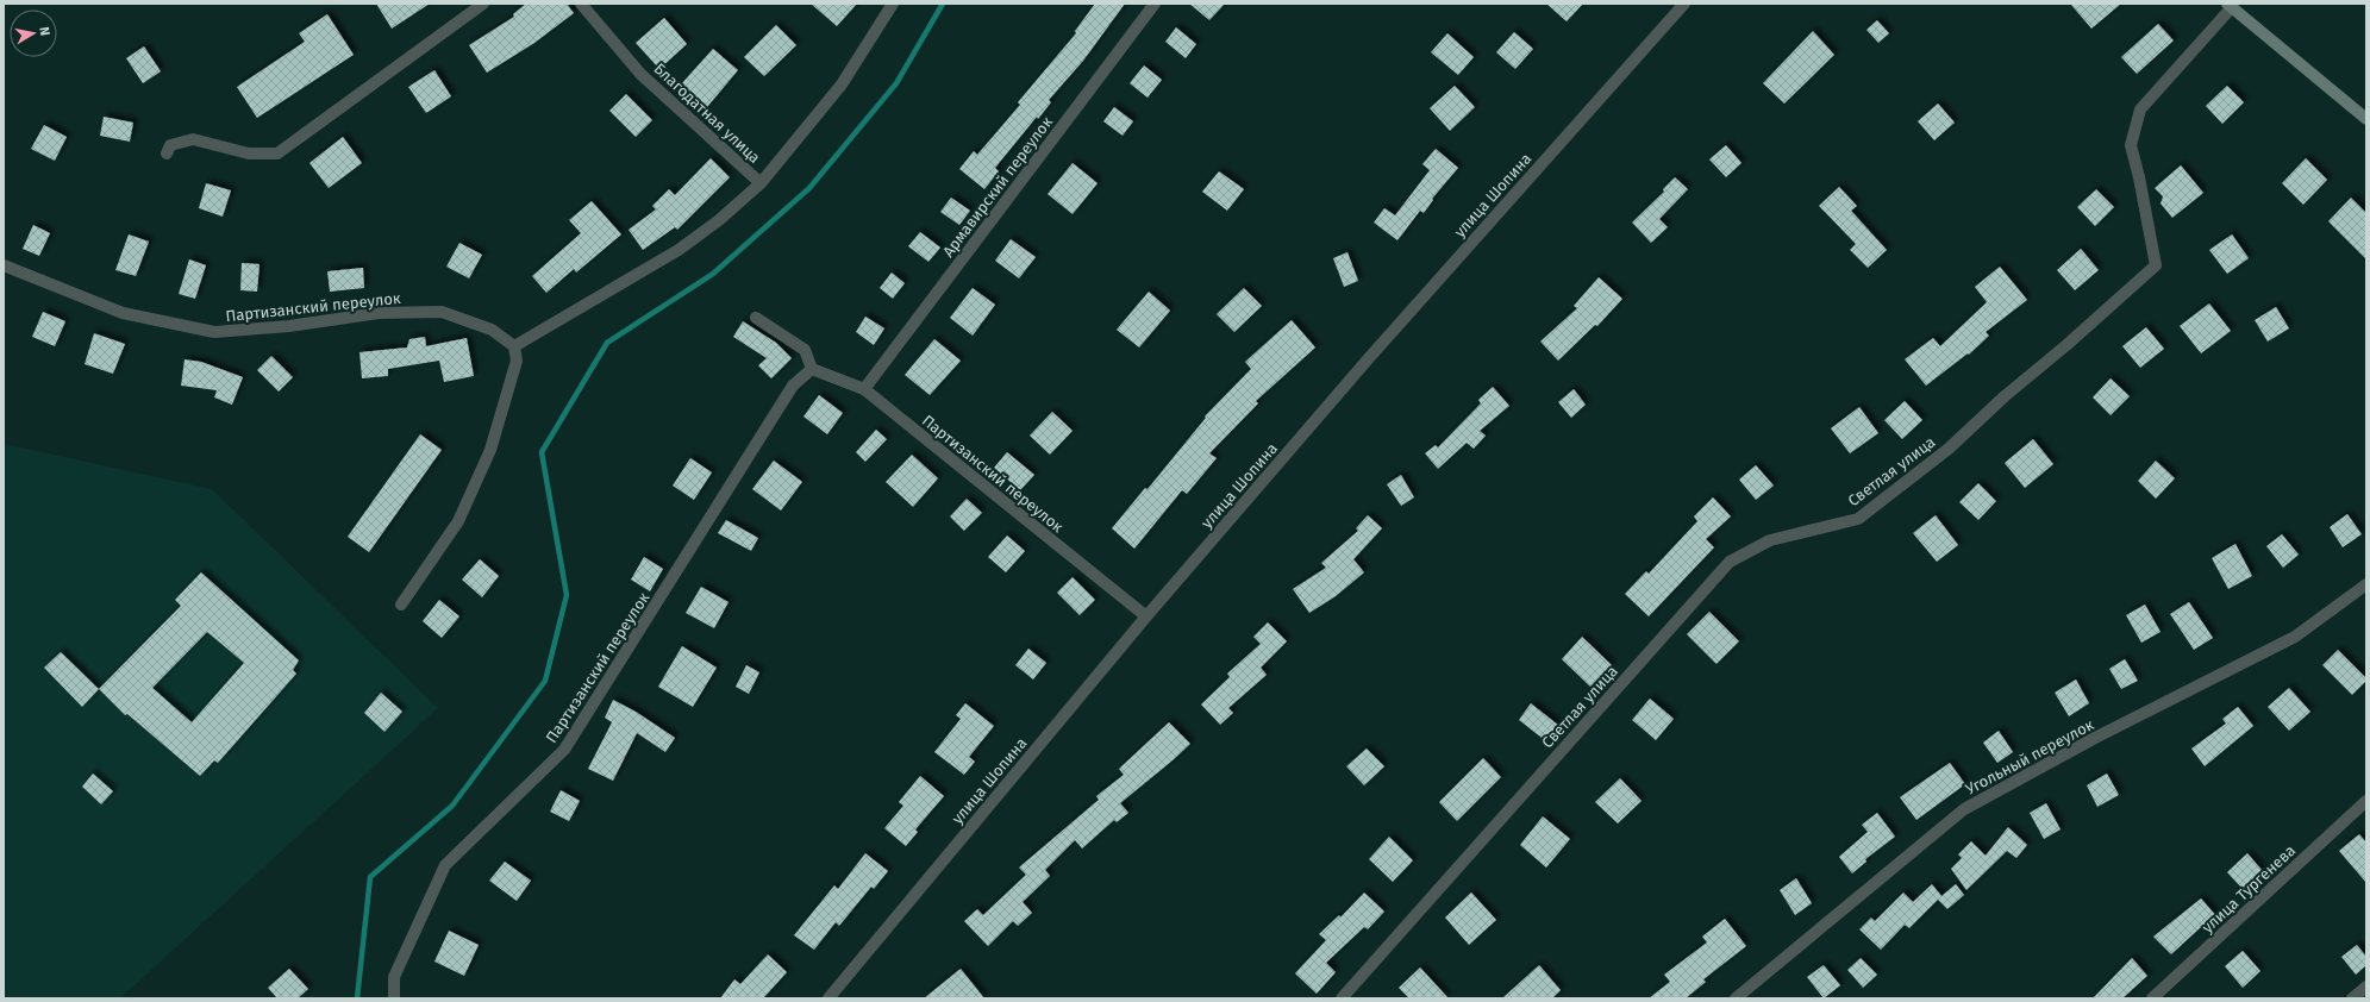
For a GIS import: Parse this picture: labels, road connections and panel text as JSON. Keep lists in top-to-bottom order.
{
  "streets": {
    "street": [
      "Благодатная улица",
      "Армавирский переулок",
      "улица Шопина",
      "Партизанский переулок",
      "Светлая улица",
      "Угольный переулок",
      "улица Тургенева"
    ]
  },
  "crossings": [
    ["Армавирский переулок", "Партизанский переулок"],
    ["улица Шопина", "Партизанский переулок"]
  ],
  "north": "right"
}
